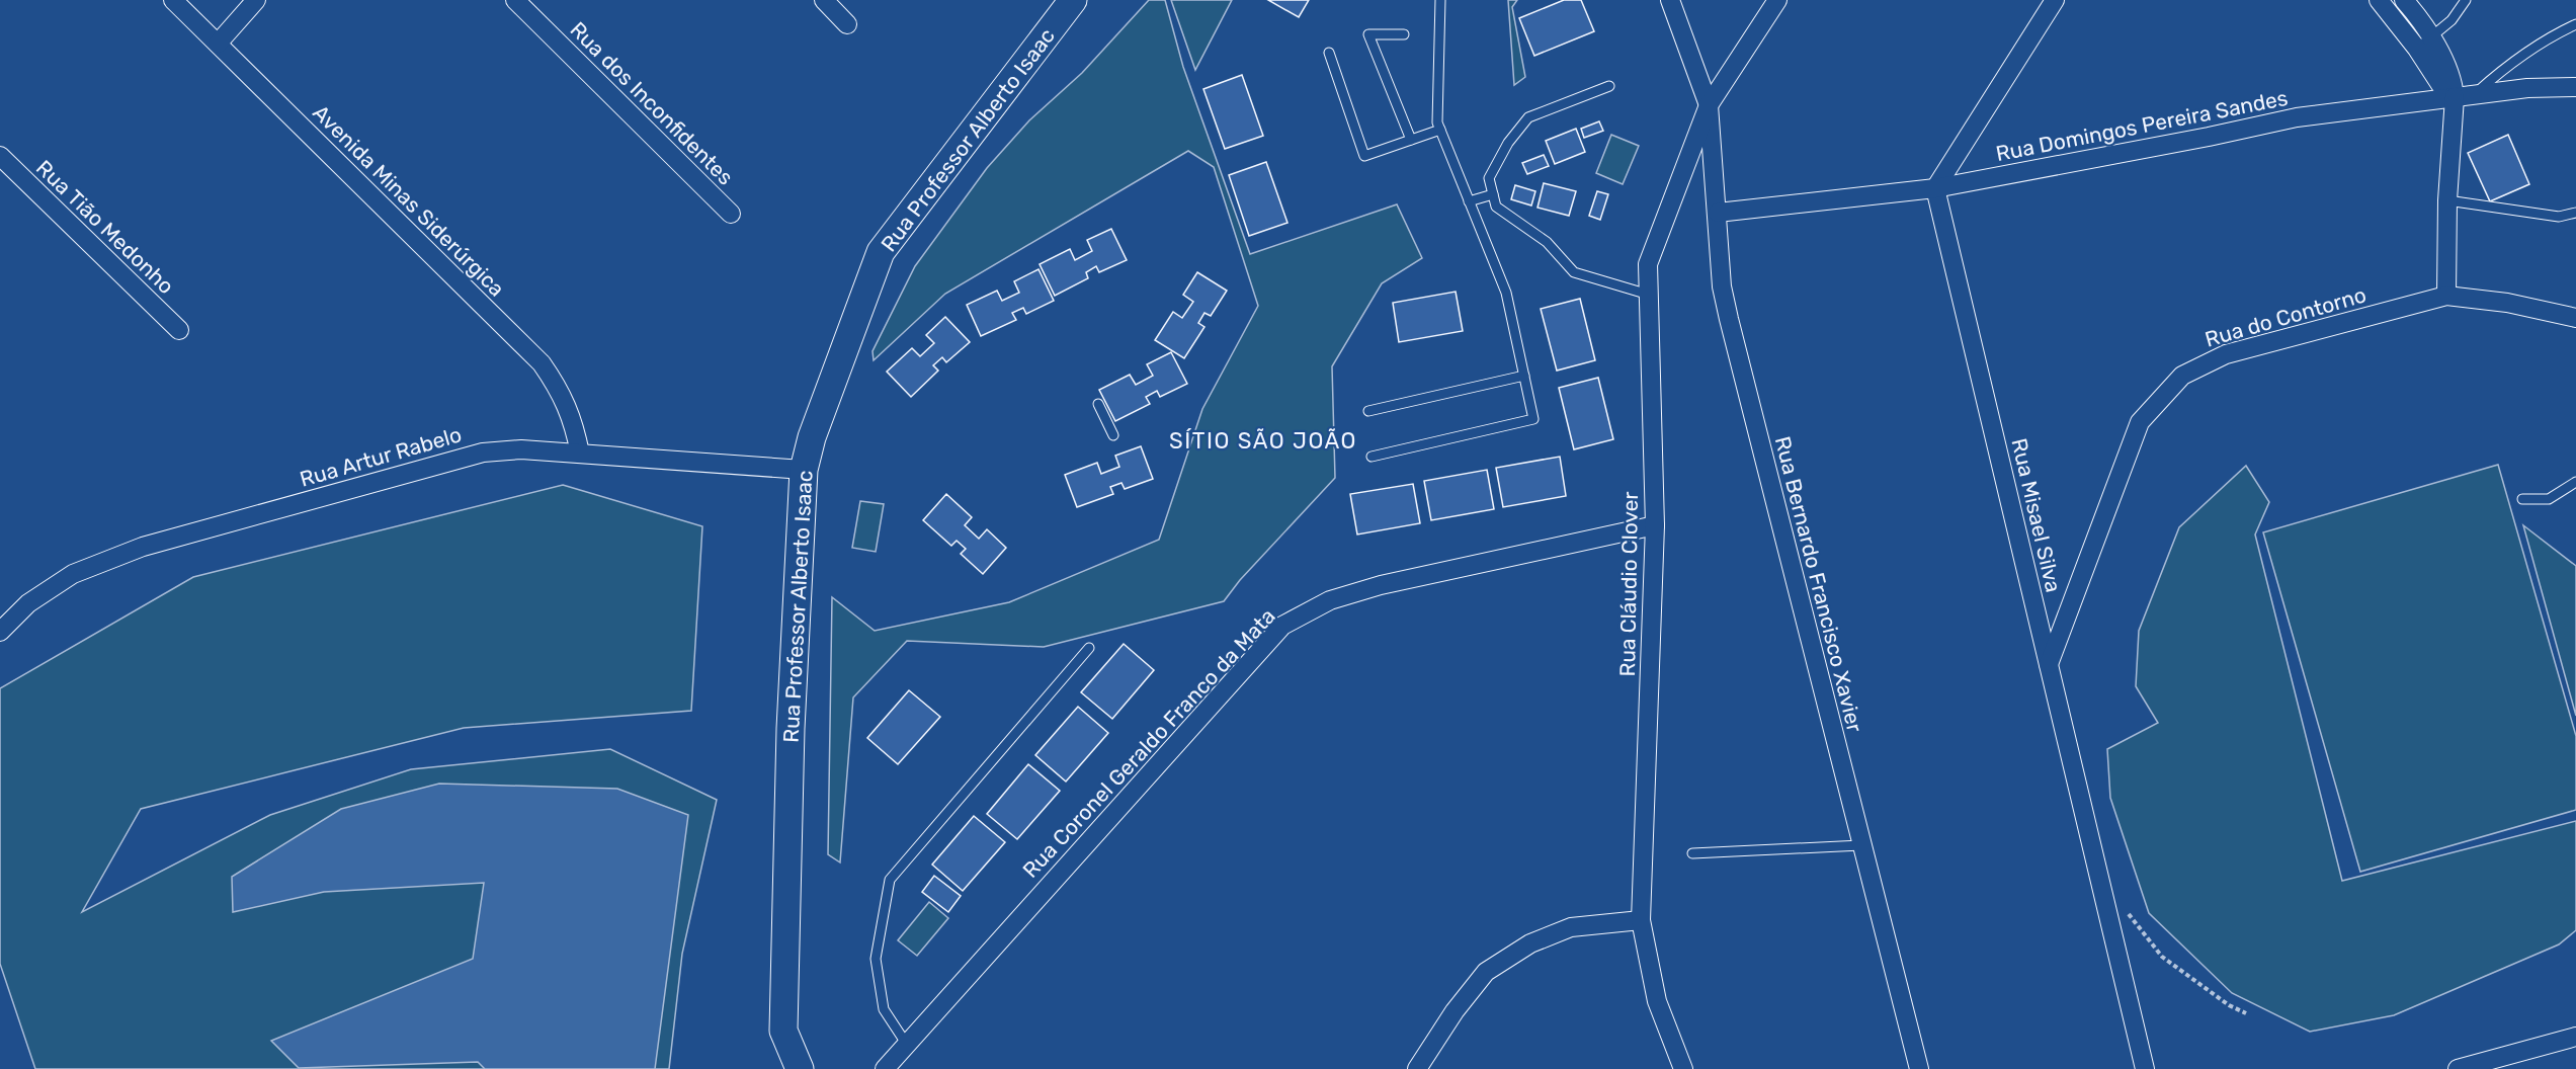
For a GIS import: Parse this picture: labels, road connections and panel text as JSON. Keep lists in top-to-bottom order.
{
  "streets": {
    "main road": ["Rua Professor Alberto Isaac"],
    "street": [
      "Rua dos Inconfidentes",
      "Rua Domingos Pereira Sandes",
      "Avenida Minas Siderúrgica",
      "Rua Tião Medonho",
      "Rua do Contorno",
      "Rua Artur Rabelo",
      "Rua Misael Silva",
      "Rua Cláudio Clover",
      "Rua Bernardo Francisco Xavier",
      "Rua Coronel Geraldo Franco da Mata"
    ]
  },
  "crossings": [
    ["Rua Domingos Pereira Sandes", "Rua Misael Silva"],
    ["Rua Domingos Pereira Sandes", "Rua Bernardo Francisco Xavier"],
    ["Rua Professor Alberto Isaac", "Rua Artur Rabelo"],
    ["Avenida Minas Siderúrgica", "Rua Artur Rabelo"],
    ["Rua do Contorno", "Rua Misael Silva"],
    ["Rua Cláudio Clover", "Rua Bernardo Francisco Xavier"],
    ["Rua Cláudio Clover", "Rua Coronel Geraldo Franco da Mata"]
  ],
  "districts": ["SÍTIO SÃO JOÃO"]
}
